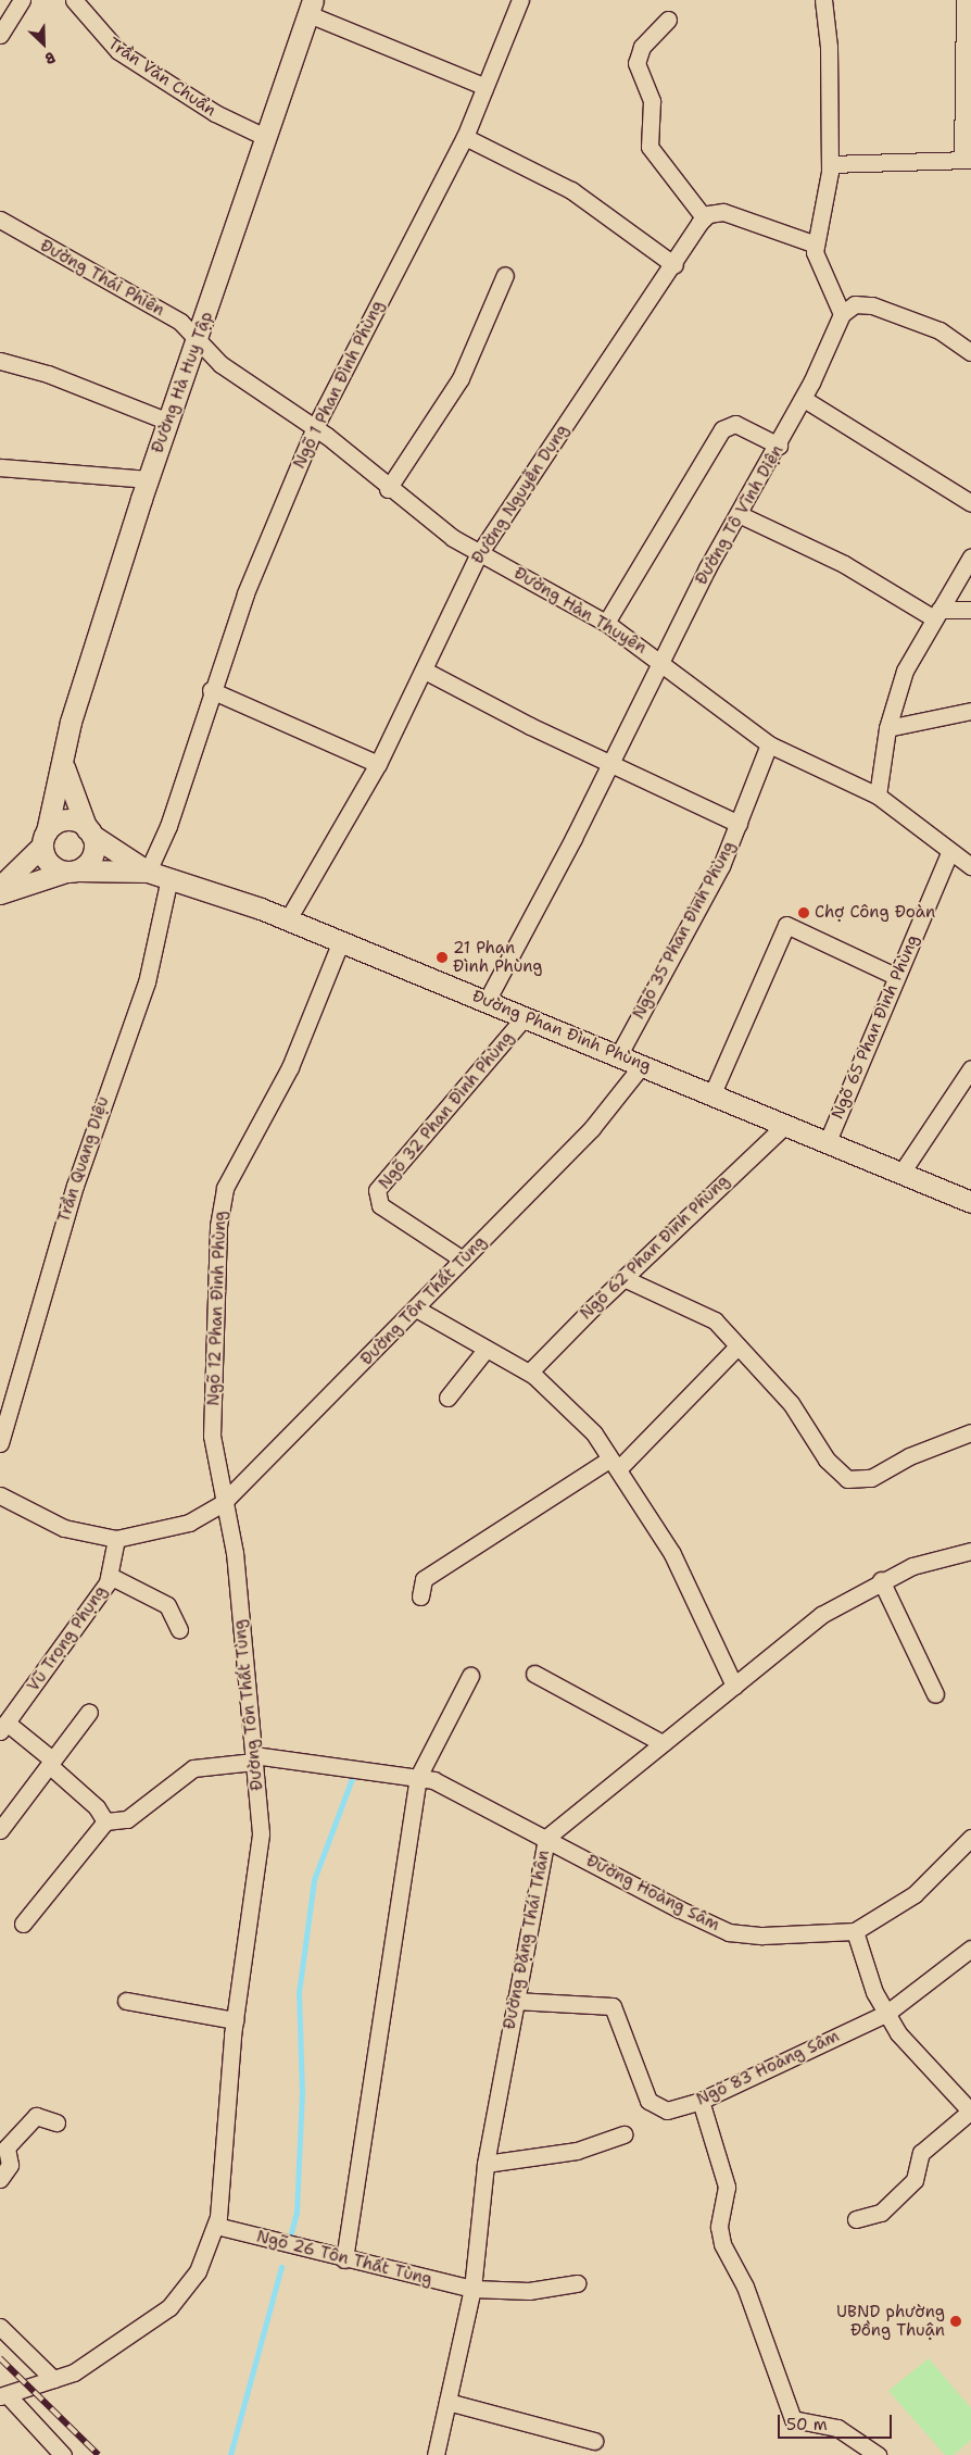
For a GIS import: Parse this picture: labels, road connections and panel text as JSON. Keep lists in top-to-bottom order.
{
  "streets": {
    "main road": ["Đường Hà Huy Tập", "Đường Phan Đình Phùng"],
    "street": [
      "Trần Văn Chuẩn",
      "Đường Thái Phiên",
      "Ngõ 1 Phan Đình Phùng",
      "Đường Nguyễn Dụng",
      "Đường Tô Vĩnh Diện",
      "Đường Hàn Thuyên",
      "Ngõ 35 Phan Đình Phùng",
      "Ngõ 65 Phan Đình Phùng",
      "Ngõ 32 Phan Đình Phùng",
      "Trần Quang Diệu",
      "Ngõ 62 Phan Đình Phùng",
      "Đường Tôn Thất Tùng",
      "Ngõ 12 Phan Đình Phùng",
      "Vũ Trọng Phụng",
      "Đường Hoàng Sâm",
      "Đường Đặng Thái Thân",
      "Ngõ 83 Hoàng Sâm",
      "Ngõ 26 Tôn Thất Tùng"
    ]
  },
  "crossings": [
    ["Trần Văn Chuẩn", "Đường Hà Huy Tập"],
    ["Đường Thái Phiên", "Đường Hà Huy Tập"],
    ["Đường Thái Phiên", "Đường Hàn Thuyên"],
    ["Đường Hà Huy Tập", "Đường Hàn Thuyên"],
    ["Đường Hà Huy Tập", "Đường Phan Đình Phùng"],
    ["Ngõ 1 Phan Đình Phùng", "Đường Hàn Thuyên"],
    ["Ngõ 1 Phan Đình Phùng", "Đường Phan Đình Phùng"],
    ["Đường Nguyễn Dụng", "Đường Hàn Thuyên"],
    ["Đường Nguyễn Dụng", "Đường Phan Đình Phùng"],
    ["Đường Tô Vĩnh Diện", "Đường Hàn Thuyên"],
    ["Đường Tô Vĩnh Diện", "Đường Phan Đình Phùng"],
    ["Đường Hàn Thuyên", "Ngõ 35 Phan Đình Phùng"],
    ["Đường Hàn Thuyên", "Ngõ 65 Phan Đình Phùng"],
    ["Ngõ 35 Phan Đình Phùng", "Đường Phan Đình Phùng"],
    ["Ngõ 65 Phan Đình Phùng", "Đường Phan Đình Phùng"],
    ["Đường Phan Đình Phùng", "Ngõ 32 Phan Đình Phùng"],
    ["Đường Phan Đình Phùng", "Trần Quang Diệu"],
    ["Đường Phan Đình Phùng", "Ngõ 62 Phan Đình Phùng"],
    ["Đường Phan Đình Phùng", "Đường Tôn Thất Tùng"],
    ["Đường Phan Đình Phùng", "Ngõ 12 Phan Đình Phùng"],
    ["Ngõ 32 Phan Đình Phùng", "Đường Tôn Thất Tùng"],
    ["Đường Tôn Thất Tùng", "Ngõ 12 Phan Đình Phùng"],
    ["Đường Tôn Thất Tùng", "Đường Hoàng Sâm"],
    ["Đường Tôn Thất Tùng", "Ngõ 26 Tôn Thất Tùng"],
    ["Đường Hoàng Sâm", "Đường Đặng Thái Thân"],
    ["Đường Đặng Thái Thân", "Ngõ 83 Hoàng Sâm"],
    ["Đường Đặng Thái Thân", "Ngõ 26 Tôn Thất Tùng"]
  ],
  "places": ["Chợ Công Đoàn", "21 Phan Đình Phùng", "UBND phường Đồng Thuận"],
  "scale_bar": "50 m",
  "north": "bottom right"
}
